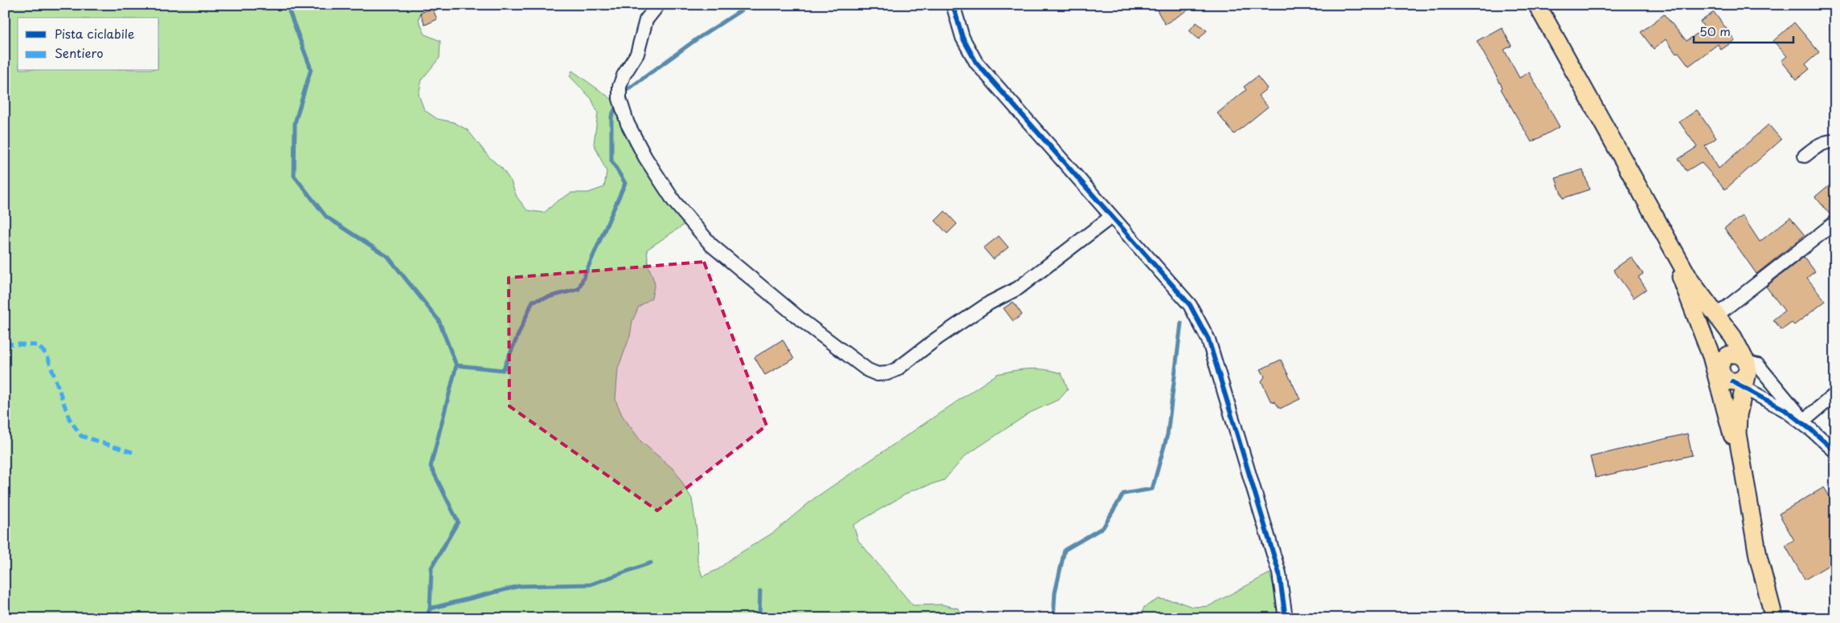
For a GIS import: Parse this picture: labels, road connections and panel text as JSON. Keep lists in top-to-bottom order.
{
  "legend": ["Pista ciclabile", "Sentiero"],
  "scale_bar": "50 m"
}
